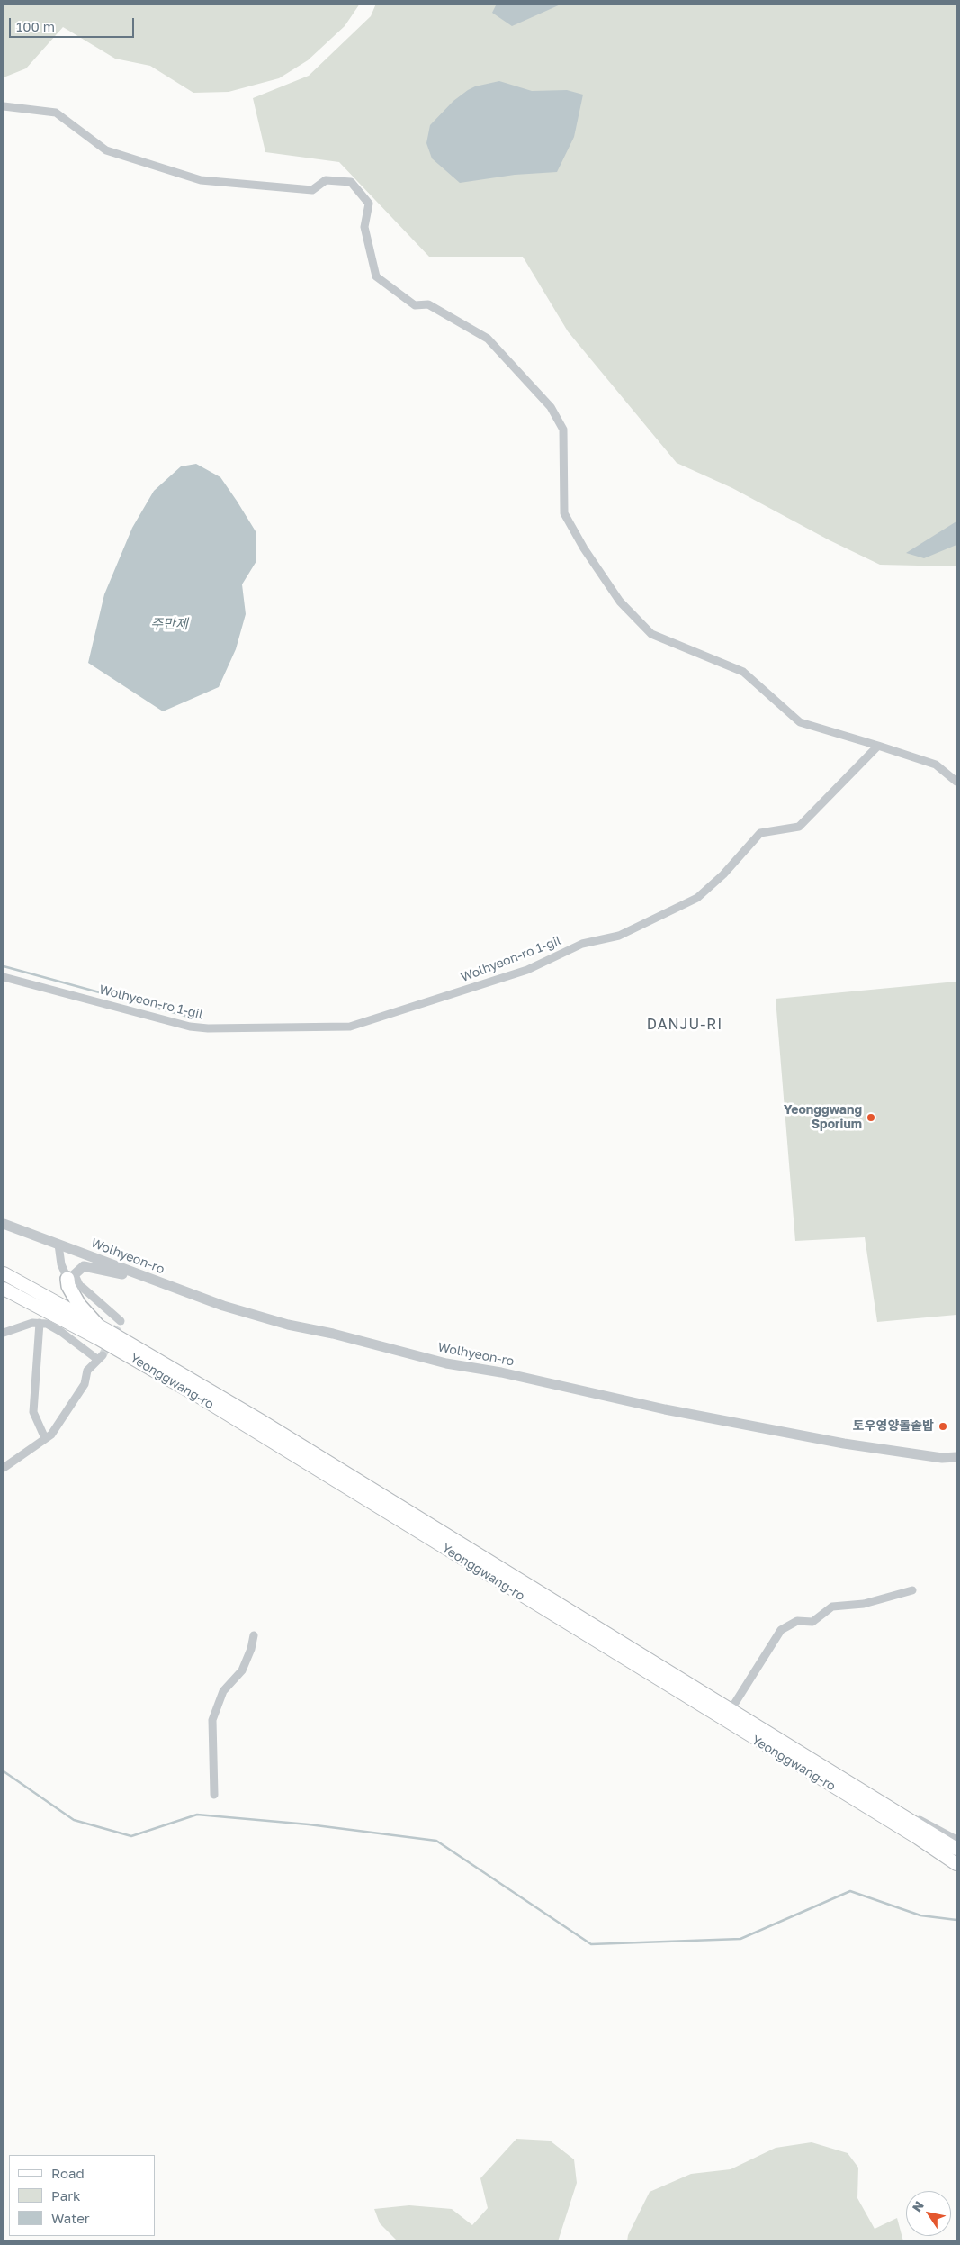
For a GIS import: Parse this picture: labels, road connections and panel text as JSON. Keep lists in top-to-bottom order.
{
  "streets": {
    "main road": ["Yeonggwang-ro"],
    "street": ["Wolhyeon-ro 1-gil", "Wolhyeon-ro"]
  },
  "districts": ["DANJU-RI"],
  "water": ["주만제"],
  "places": ["Yeonggwang Sporium", "토우영양돌솥밥"],
  "legend": ["Road", "Park", "Water"],
  "scale_bar": "100 m",
  "north": "top left"
}
